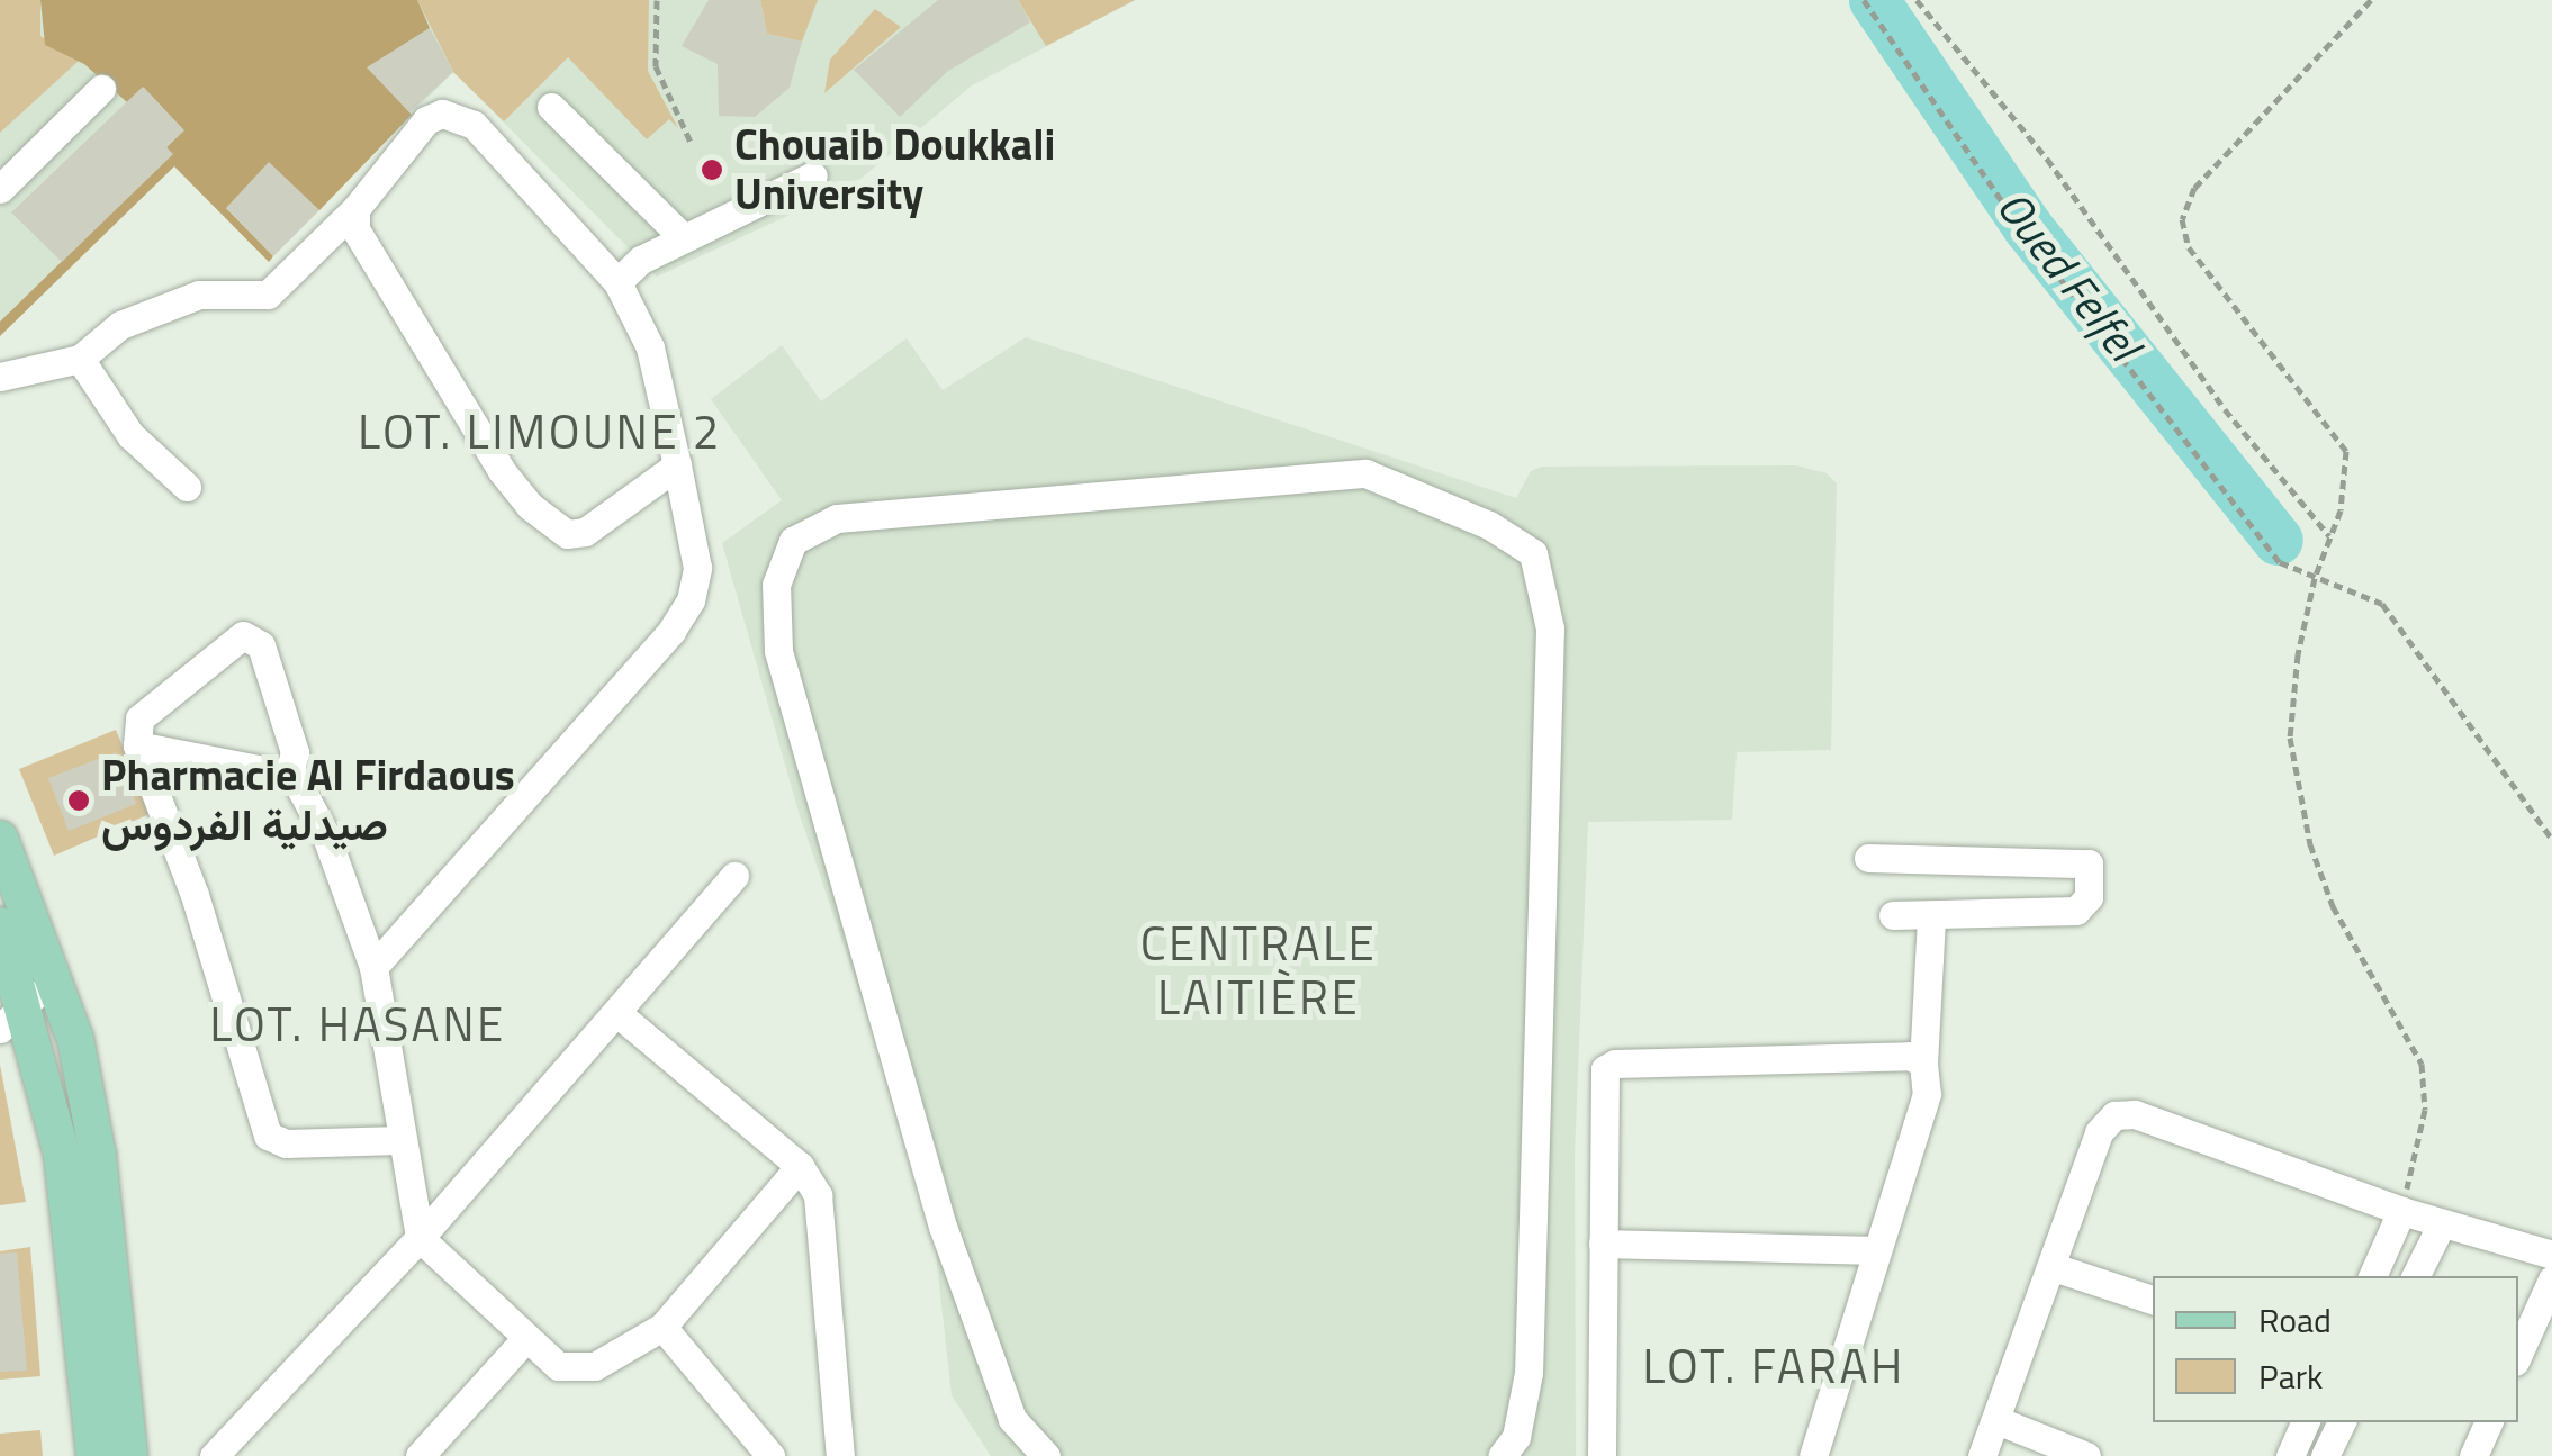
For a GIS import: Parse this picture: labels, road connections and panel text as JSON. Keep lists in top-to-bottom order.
{
  "districts": [
    "LOT. LIMOUNE 2",
    "CENTRALE LAITIÈRE",
    "LOT. HASANE",
    "LOT. FARAH"
  ],
  "water": ["Oued Felfel"],
  "places": ["Chouaib Doukkali University", "Pharmacie Al Firdaous صيدلية الفردوس"],
  "legend": ["Road", "Park"]
}
